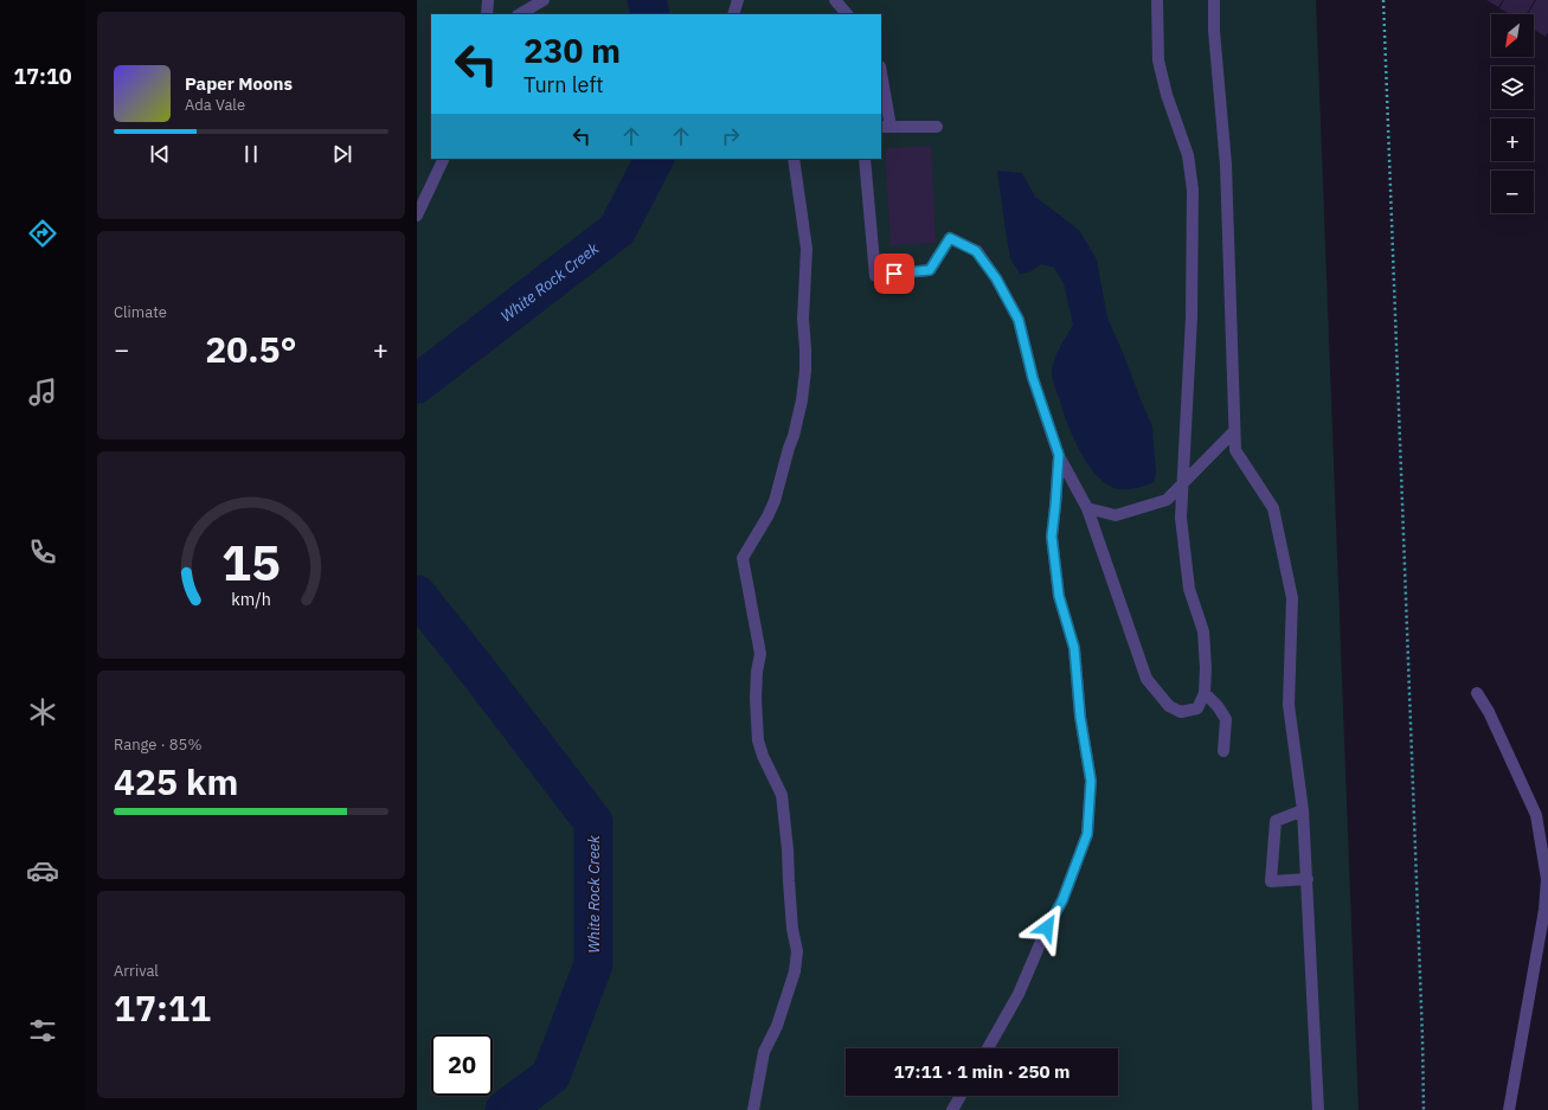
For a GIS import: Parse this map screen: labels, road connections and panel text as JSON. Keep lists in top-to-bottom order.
{
  "water": ["White Rock Creek"],
  "north": "bottom left",
  "page": {
    "tabs": "17:10",
    "map_buttons": ["+", "−"],
    "turn": ["230 m", "Turn left"],
    "song": ["Paper Moons", "Ada Vale"],
    "tile": [
      "Climate",
      ["Range · 85%", "425 km"],
      ["Arrival", "17:11"]
    ],
    "heat": ["−", "20.5°", "+"],
    "limit": "20",
    "trip": "17:11 · 1 min · 250 m",
    "gauge": ["15", "km/h"]
  }
}
